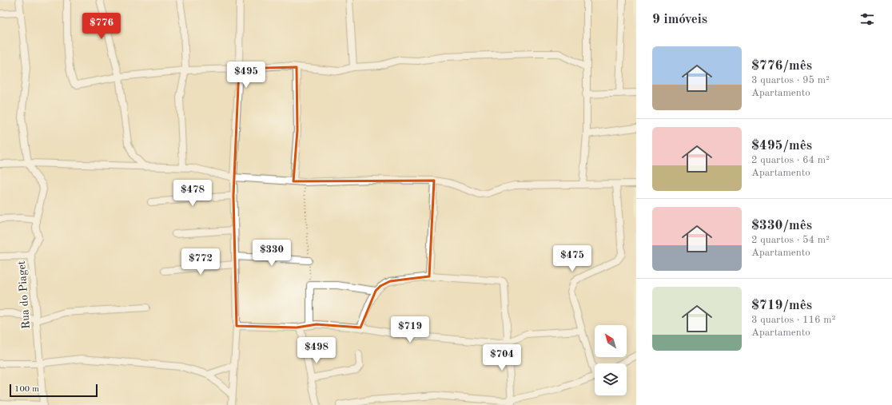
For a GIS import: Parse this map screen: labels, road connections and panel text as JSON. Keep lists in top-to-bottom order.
{
  "streets": {
    "street": ["Rua do Piaget"]
  },
  "scale_bar": "100 m",
  "north": "top left",
  "page": {
    "heading": "9 imóveis",
    "price": [
      "$776",
      "$495",
      "$478",
      "$330",
      "$475",
      "$772",
      "$719",
      "$498",
      "$704"
    ],
    "list": [
      {
        "name": "$776/mês",
        "note": "3 quartos · 95 m² · Apartamento"
      },
      {
        "name": "$495/mês",
        "note": "2 quartos · 64 m² · Apartamento"
      },
      {
        "name": "$330/mês",
        "note": "2 quartos · 54 m² · Apartamento"
      },
      {
        "name": "$719/mês",
        "note": "3 quartos · 116 m² · Apartamento"
      }
    ],
    "scale": "100 m"
  }
}
